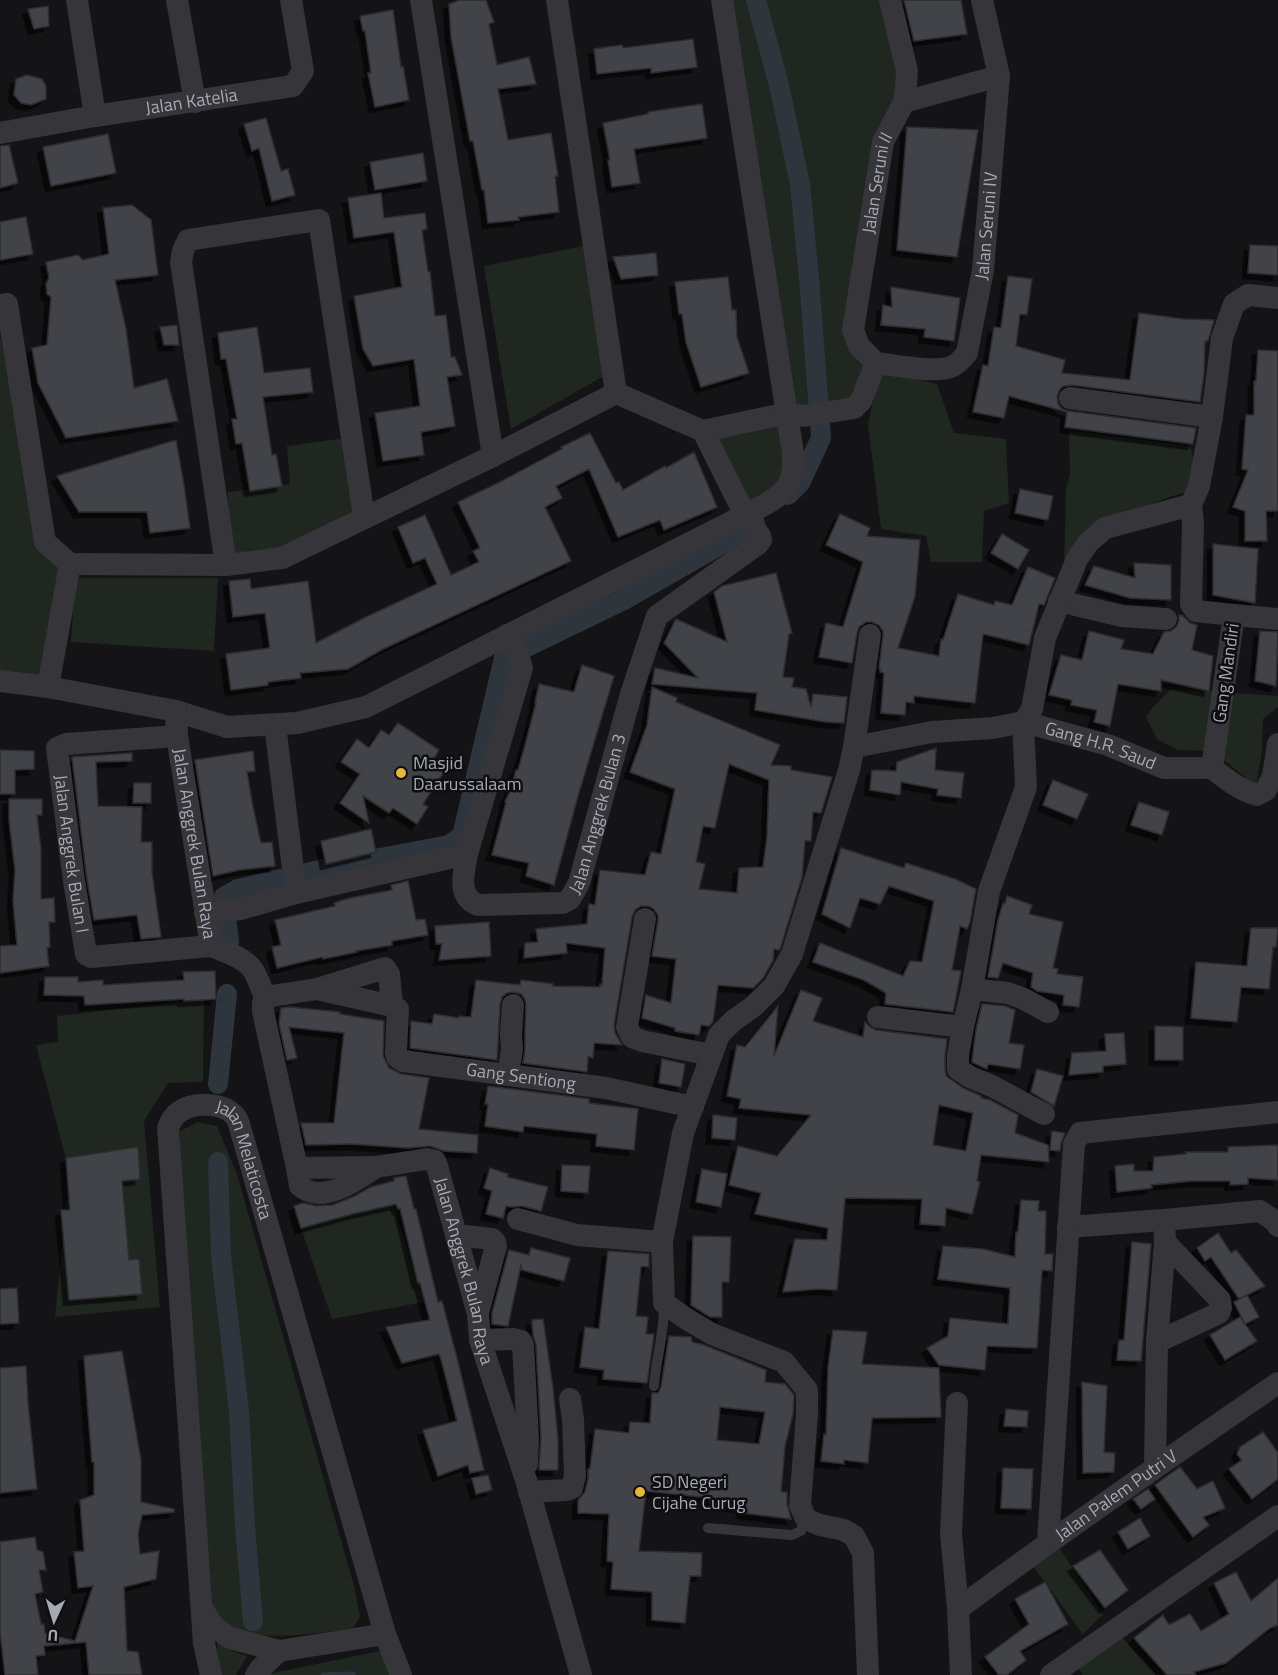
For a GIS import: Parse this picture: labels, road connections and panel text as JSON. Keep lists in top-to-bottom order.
{
  "streets": {
    "street": [
      "Jalan Katelia",
      "Jalan Seruni II",
      "Jalan Seruni IV",
      "Gang Mandiri",
      "Gang H.R. Saud",
      "Jalan Anggrek Bulan 3",
      "Jalan Anggrek Bulan Raya",
      "Jalan Anggrek Bulan I",
      "Gang Sentiong",
      "Jalan Melaticosta",
      "Jalan Palem Putri V"
    ]
  },
  "crossings": [
    ["Jalan Seruni II", "Jalan Seruni IV"],
    ["Gang Mandiri", "Gang H.R. Saud"],
    ["Jalan Anggrek Bulan Raya", "Jalan Anggrek Bulan I"]
  ],
  "places": ["Masjid Daarussalaam", "SD Negeri Cijahe Curug"],
  "north": "bottom"
}
